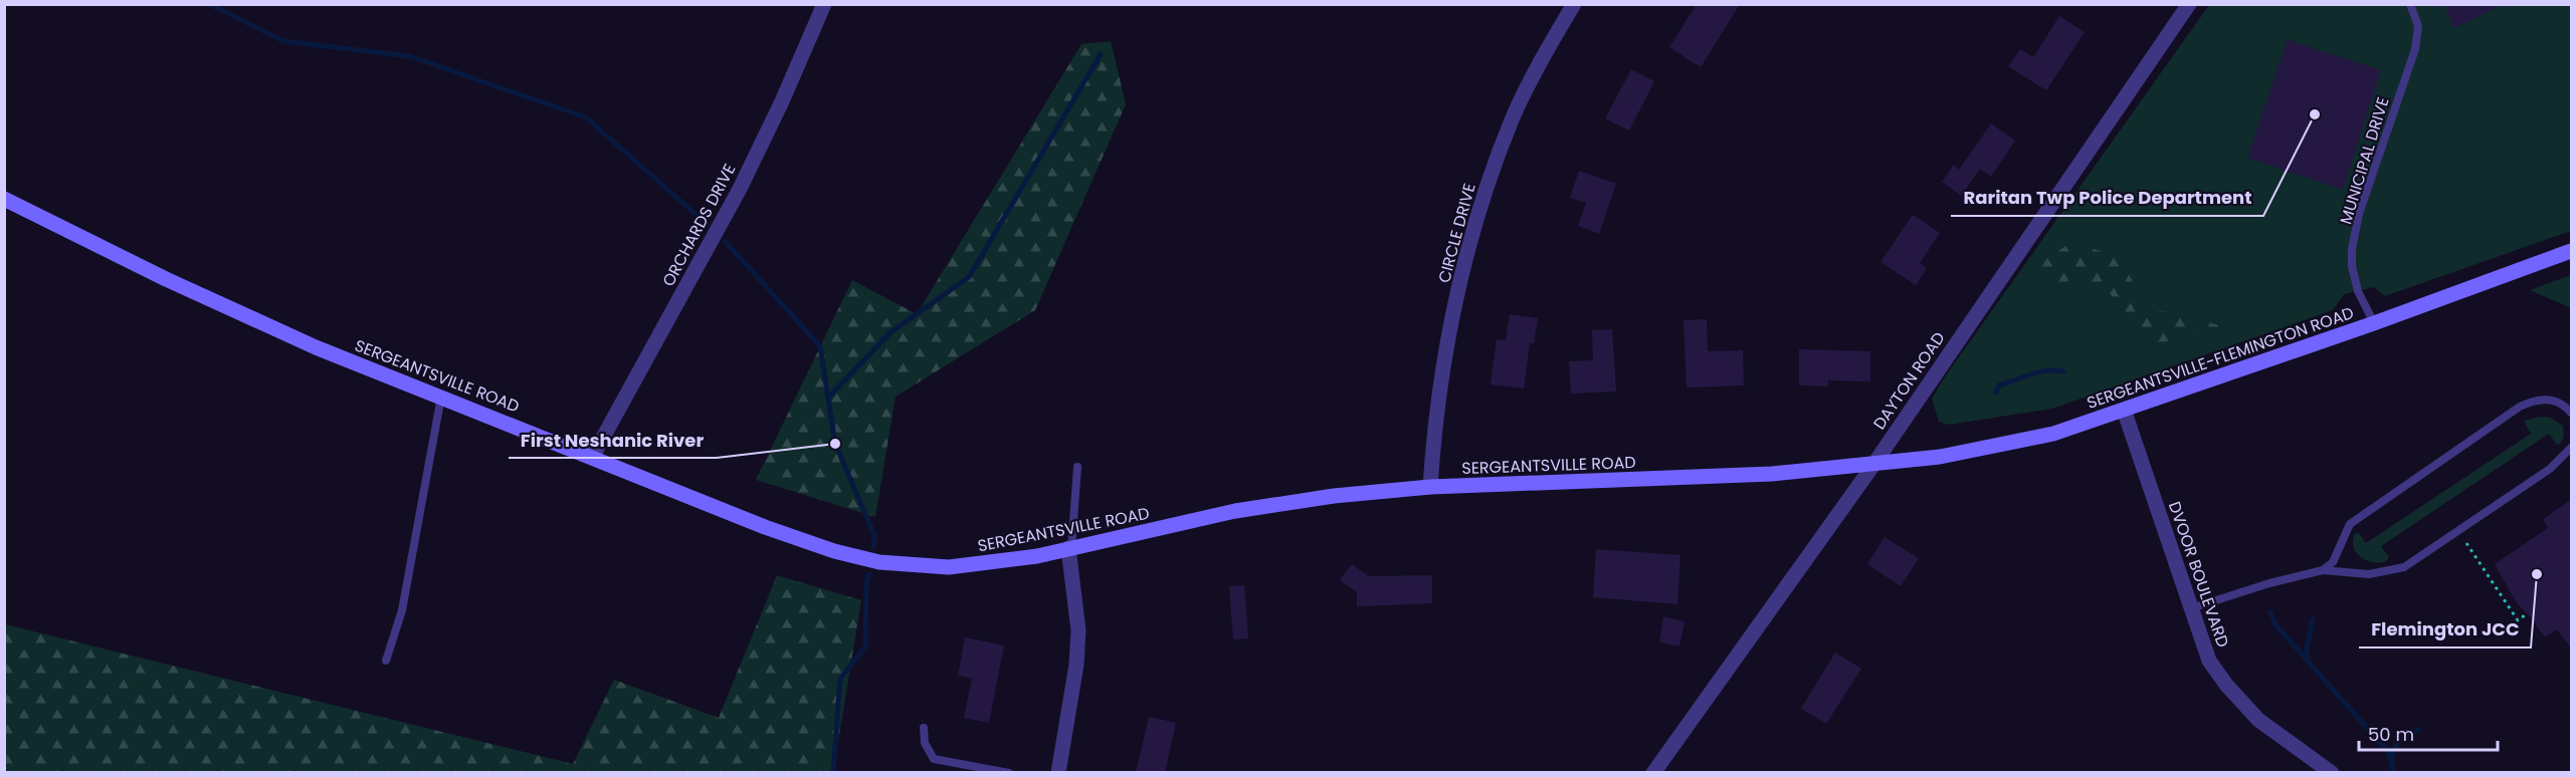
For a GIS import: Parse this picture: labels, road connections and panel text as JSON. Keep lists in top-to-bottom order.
{
  "streets": {
    "main road": ["SERGEANTSVILLE-FLEMINGTON ROAD", "SERGEANTSVILLE ROAD"],
    "street": [
      "ORCHARDS DRIVE",
      "CIRCLE DRIVE",
      "DAYTON ROAD",
      "DVOOR BOULEVARD"
    ],
    "lane": ["MUNICIPAL DRIVE"]
  },
  "crossings": [
    ["MUNICIPAL DRIVE", "SERGEANTSVILLE-FLEMINGTON ROAD"],
    ["ORCHARDS DRIVE", "SERGEANTSVILLE ROAD"],
    ["CIRCLE DRIVE", "SERGEANTSVILLE ROAD"],
    ["SERGEANTSVILLE-FLEMINGTON ROAD", "SERGEANTSVILLE ROAD"],
    ["SERGEANTSVILLE-FLEMINGTON ROAD", "DAYTON ROAD"],
    ["SERGEANTSVILLE-FLEMINGTON ROAD", "DVOOR BOULEVARD"],
    ["SERGEANTSVILLE ROAD", "DAYTON ROAD"]
  ],
  "places": ["Raritan Twp Police Department", "First Neshanic River", "Flemington JCC"],
  "scale_bar": "50 m"
}
